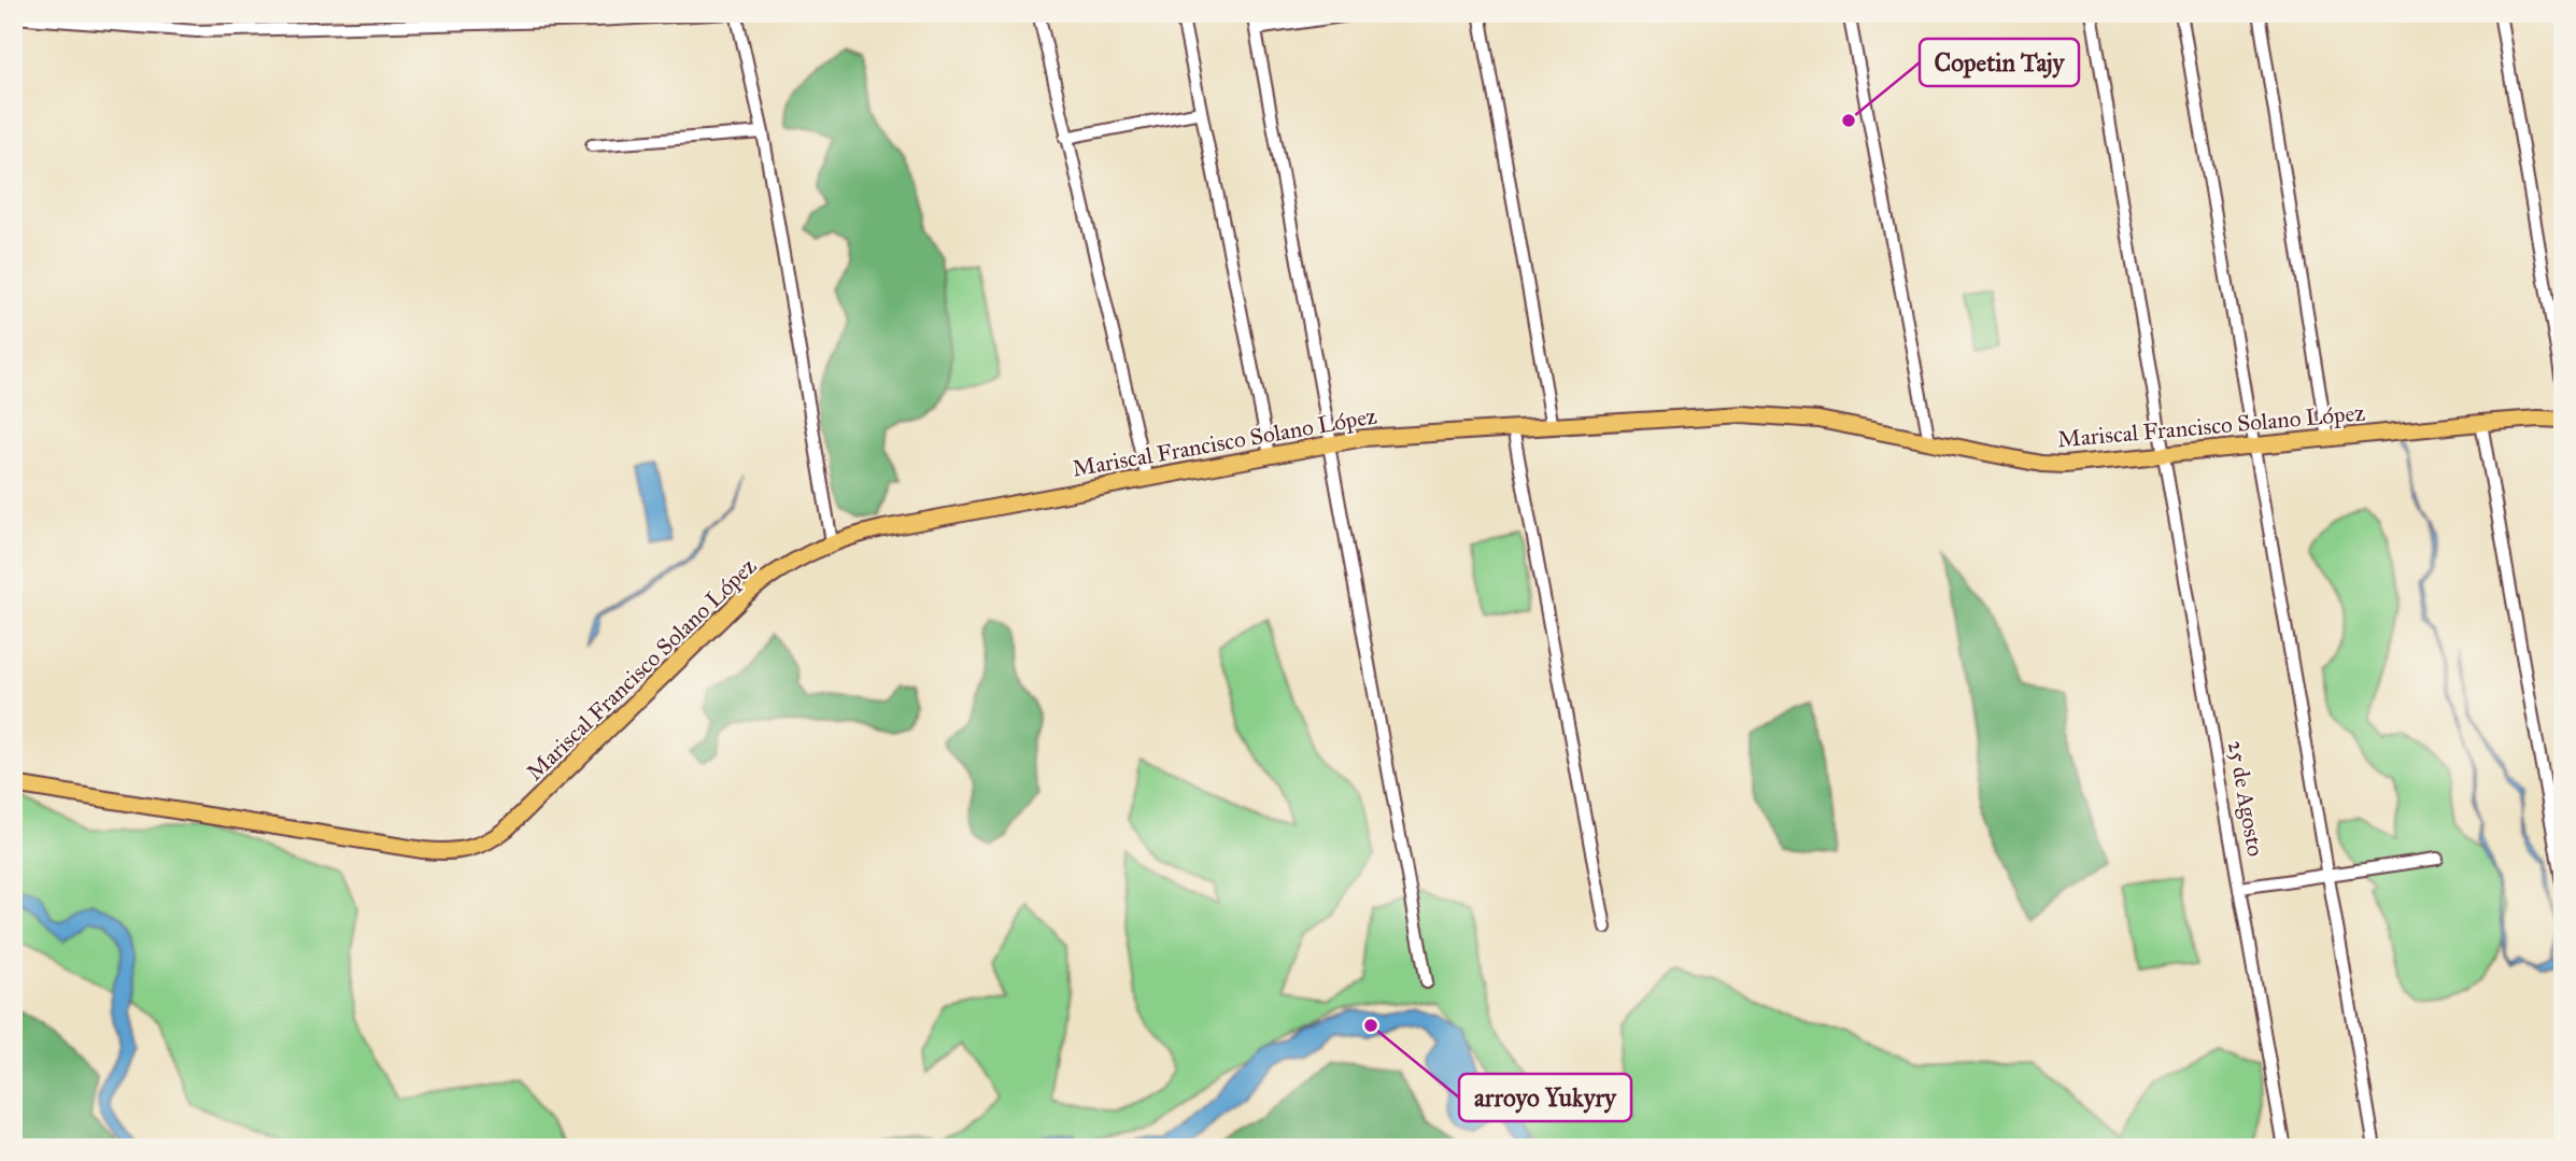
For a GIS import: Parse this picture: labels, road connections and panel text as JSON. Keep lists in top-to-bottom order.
{
  "streets": {
    "main road": ["Mariscal Francisco Solano López"],
    "street": ["25 de Agosto"]
  },
  "crossings": [
    ["Mariscal Francisco Solano López", "25 de Agosto"]
  ],
  "places": ["Copetin Tajy", "arroyo Yukyry"]
}
